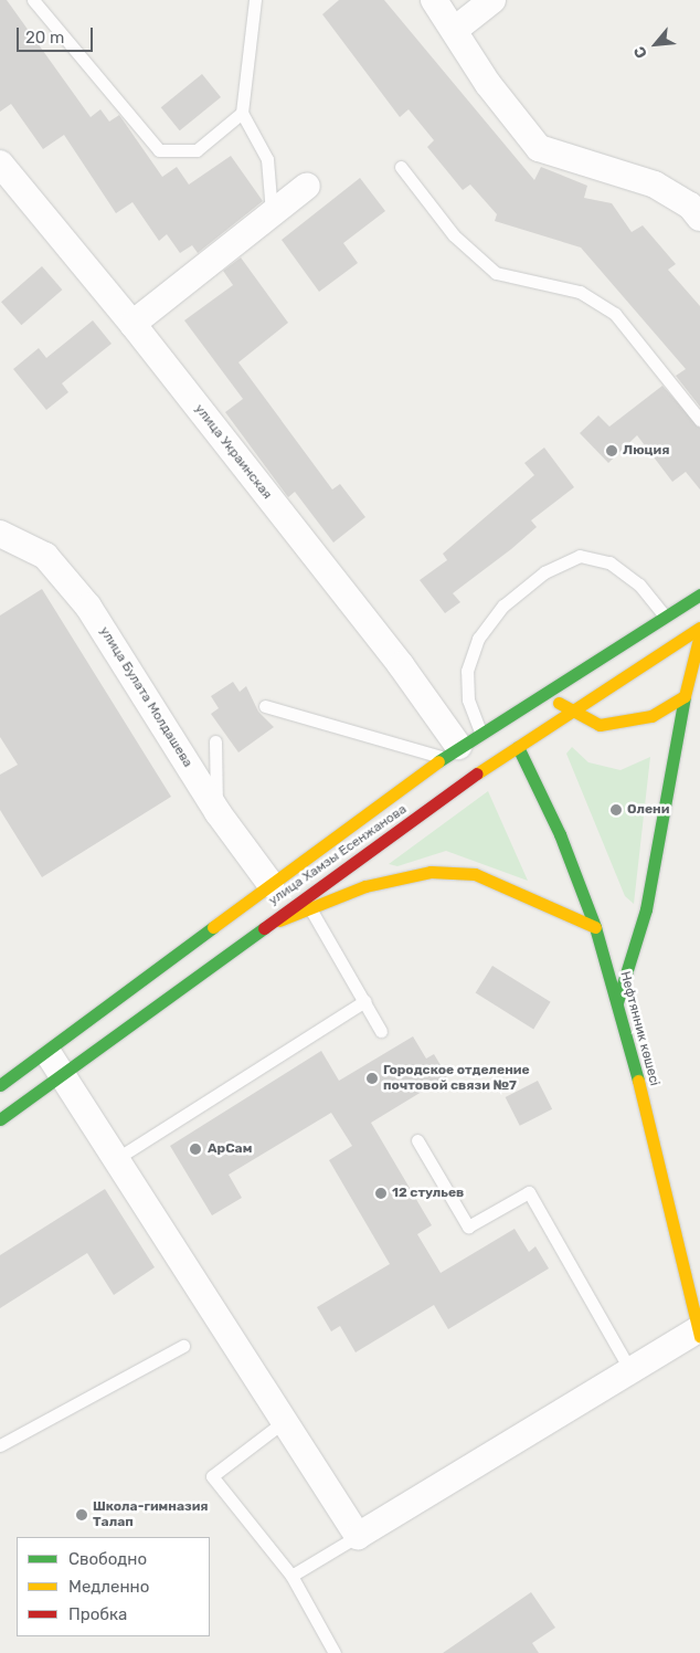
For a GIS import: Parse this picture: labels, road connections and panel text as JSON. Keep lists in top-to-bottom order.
{
  "streets": {
    "main road": ["улица Хамзы Есенжанова", "Нефтянник көшесі"],
    "street": ["улица Украинская", "улица Булата Молдашева"]
  },
  "crossings": [
    ["улица Украинская", "улица Хамзы Есенжанова"],
    ["улица Булата Молдашева", "улица Хамзы Есенжанова"],
    ["улица Хамзы Есенжанова", "Нефтянник көшесі"]
  ],
  "places": [
    "Люция",
    "Олени",
    "Городское отделение почтовой связи №7",
    "АрСам",
    "12 стульев",
    "Школа-гимназия Талап"
  ],
  "legend": ["Свободно", "Медленно", "Пробка"],
  "scale_bar": "20 m",
  "north": "bottom left"
}
